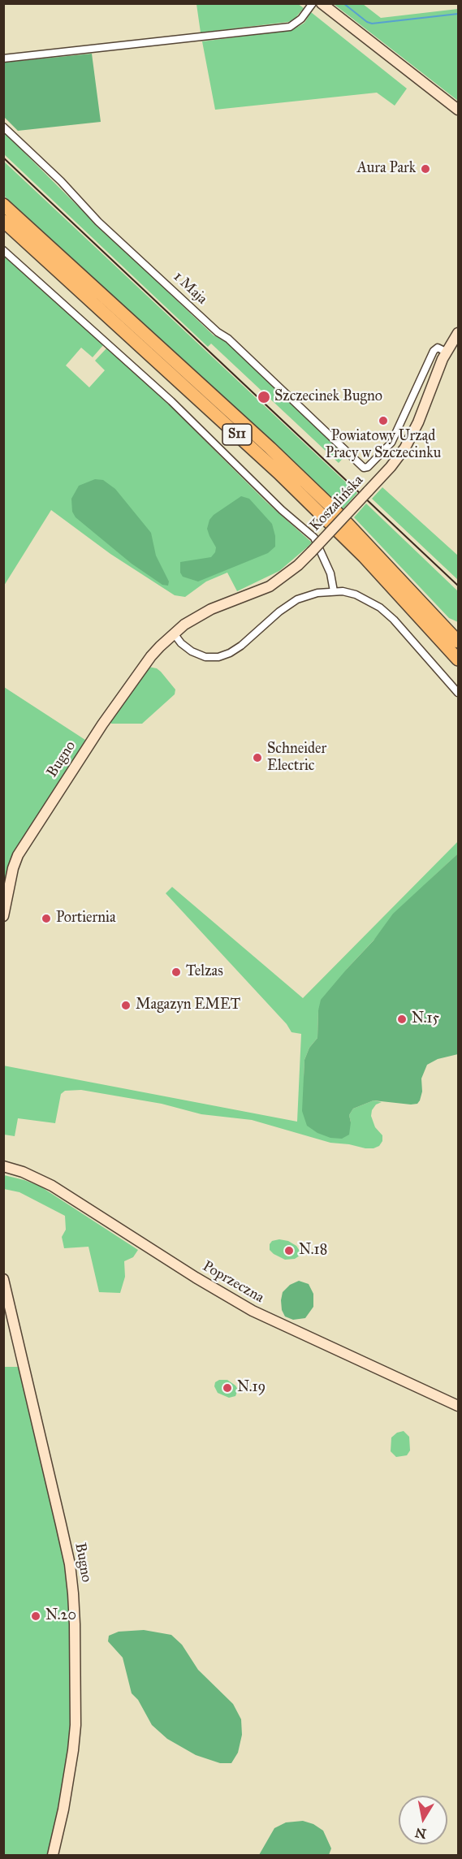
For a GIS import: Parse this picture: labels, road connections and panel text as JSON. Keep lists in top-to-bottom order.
{
  "streets": {
    "highway": ["S11"],
    "street": [
      "1 Maja",
      "Koszalińska",
      "Bugno",
      "Poprzeczna"
    ]
  },
  "crossings": [
    ["1 Maja", "Koszalińska"],
    ["Koszalińska", "Bugno"]
  ],
  "places": [
    "Aura Park",
    "Szczecinek Bugno",
    "Powiatowy Urząd Pracy w Szczecinku",
    "Schneider Electric",
    "Portiernia",
    "Telzas",
    "Magazyn EMET",
    "N.15",
    "N.18",
    "N.19",
    "N.20"
  ],
  "north": "bottom"
}
